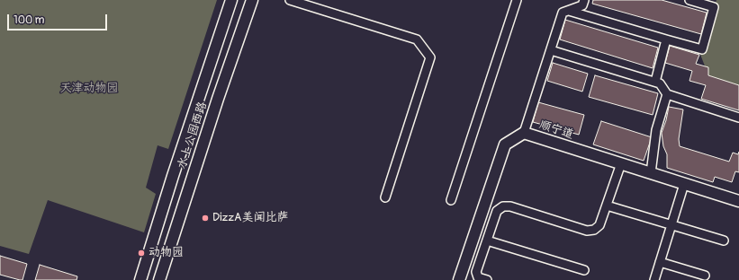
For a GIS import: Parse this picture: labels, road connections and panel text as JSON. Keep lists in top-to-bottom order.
{
  "streets": {
    "main road": ["顺宁道", "水上公园西路"]
  },
  "parks": ["天津动物园"],
  "places": ["DizzA美闻比萨", "动物园"],
  "scale_bar": "100 m"
}
